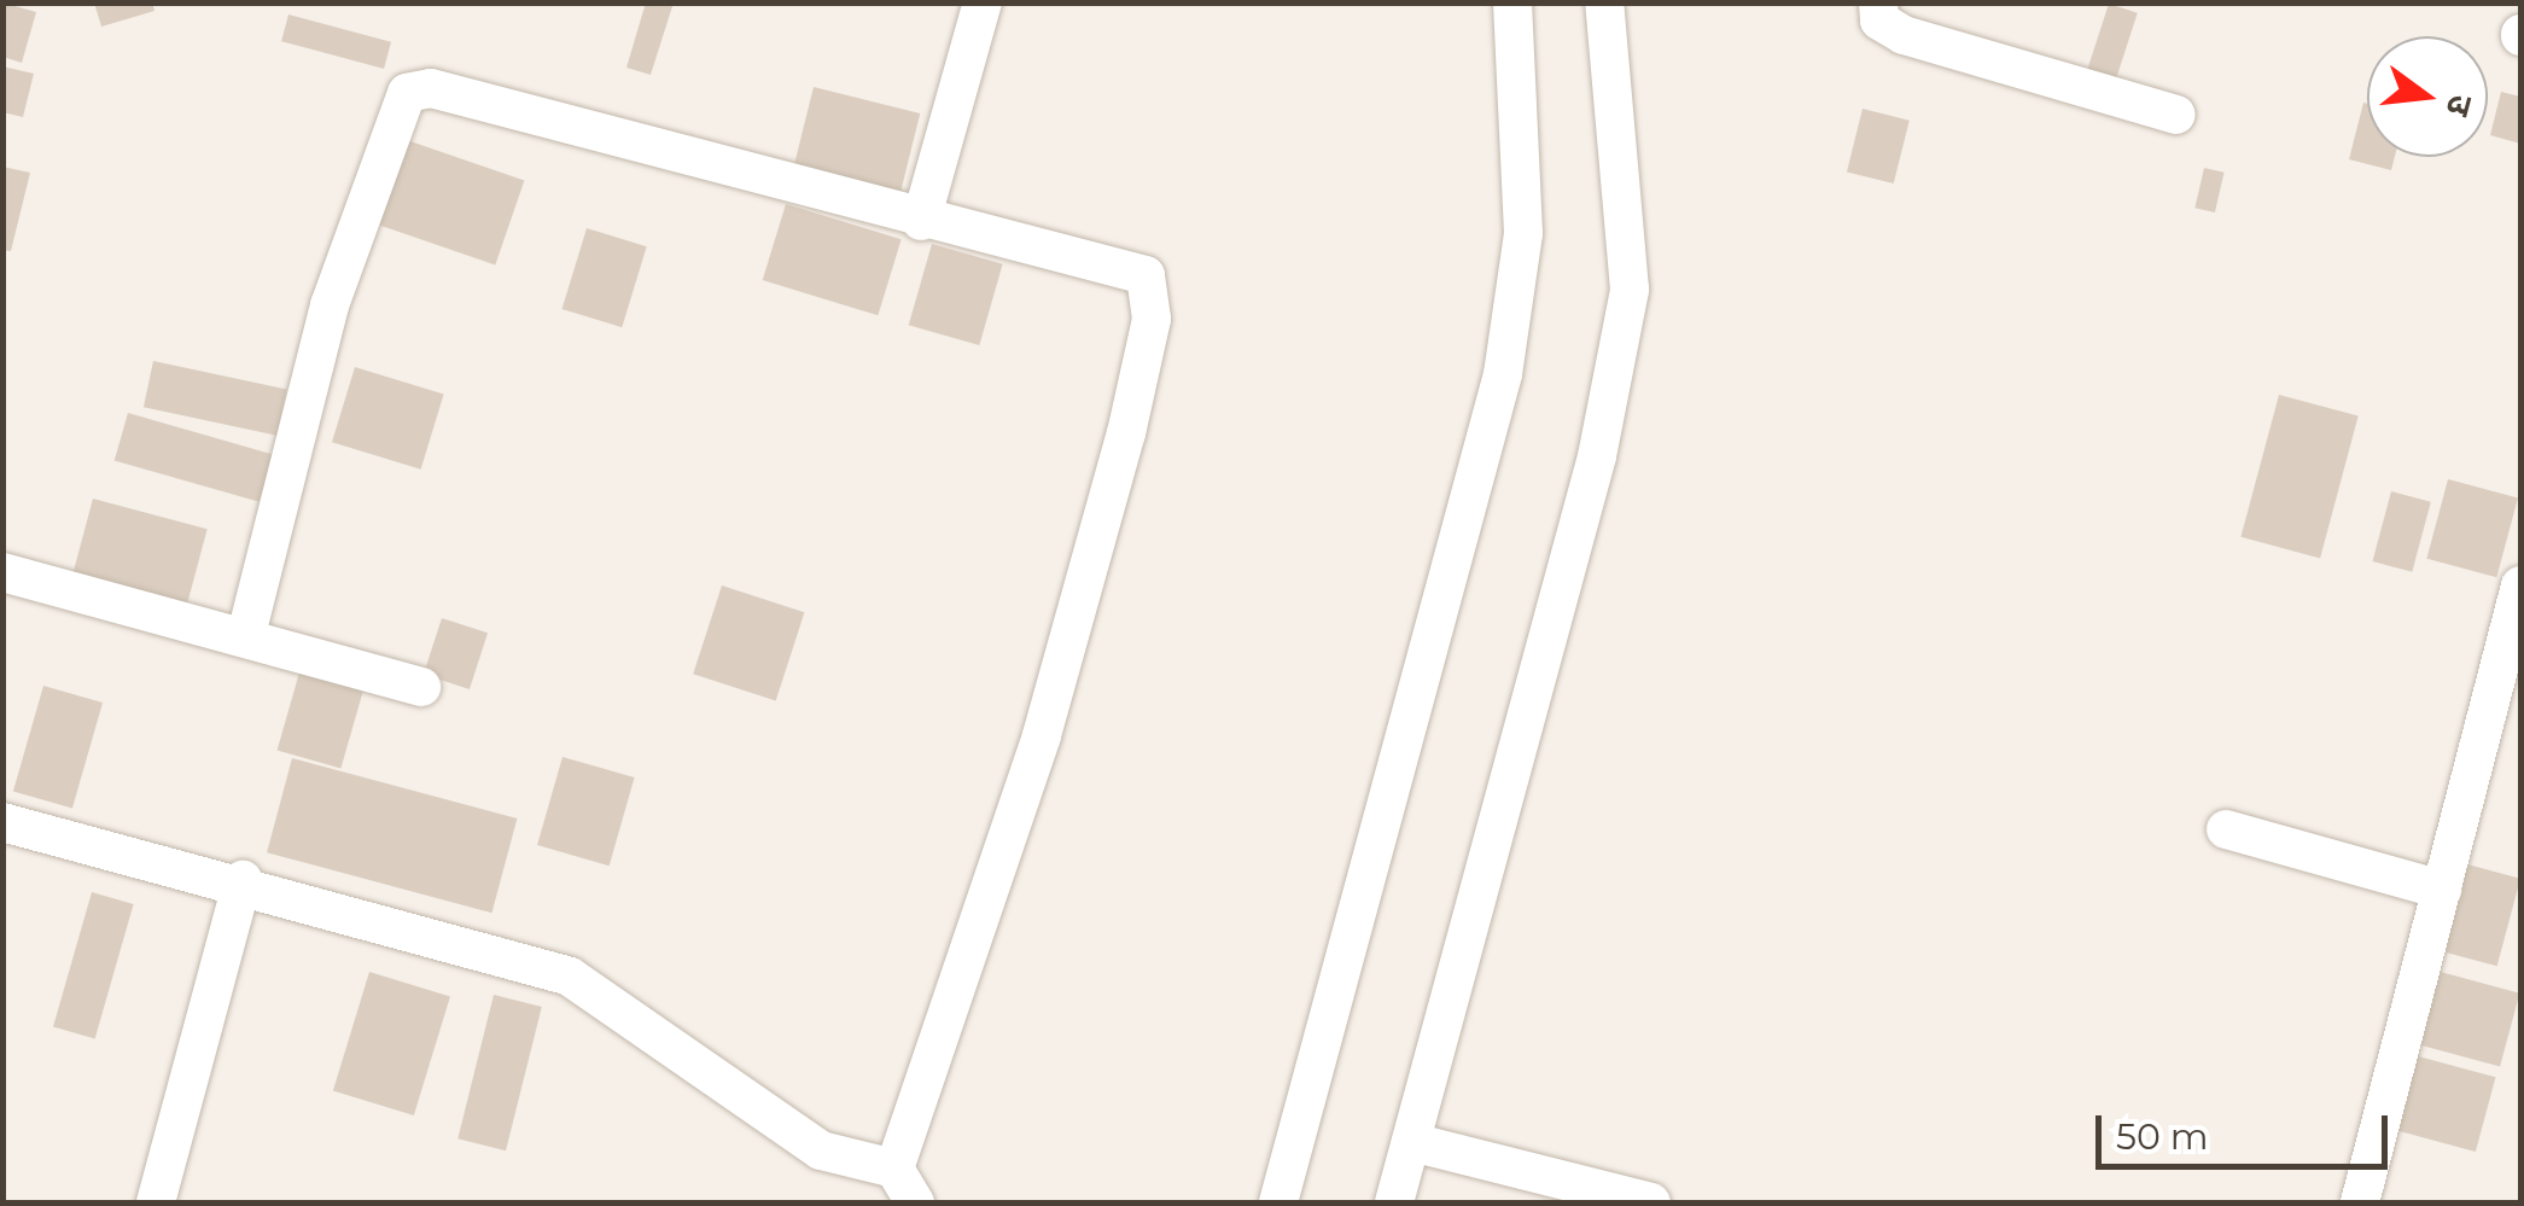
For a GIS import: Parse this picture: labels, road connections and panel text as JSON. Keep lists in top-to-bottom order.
{
  "scale_bar": "50 m",
  "north": "right"
}
